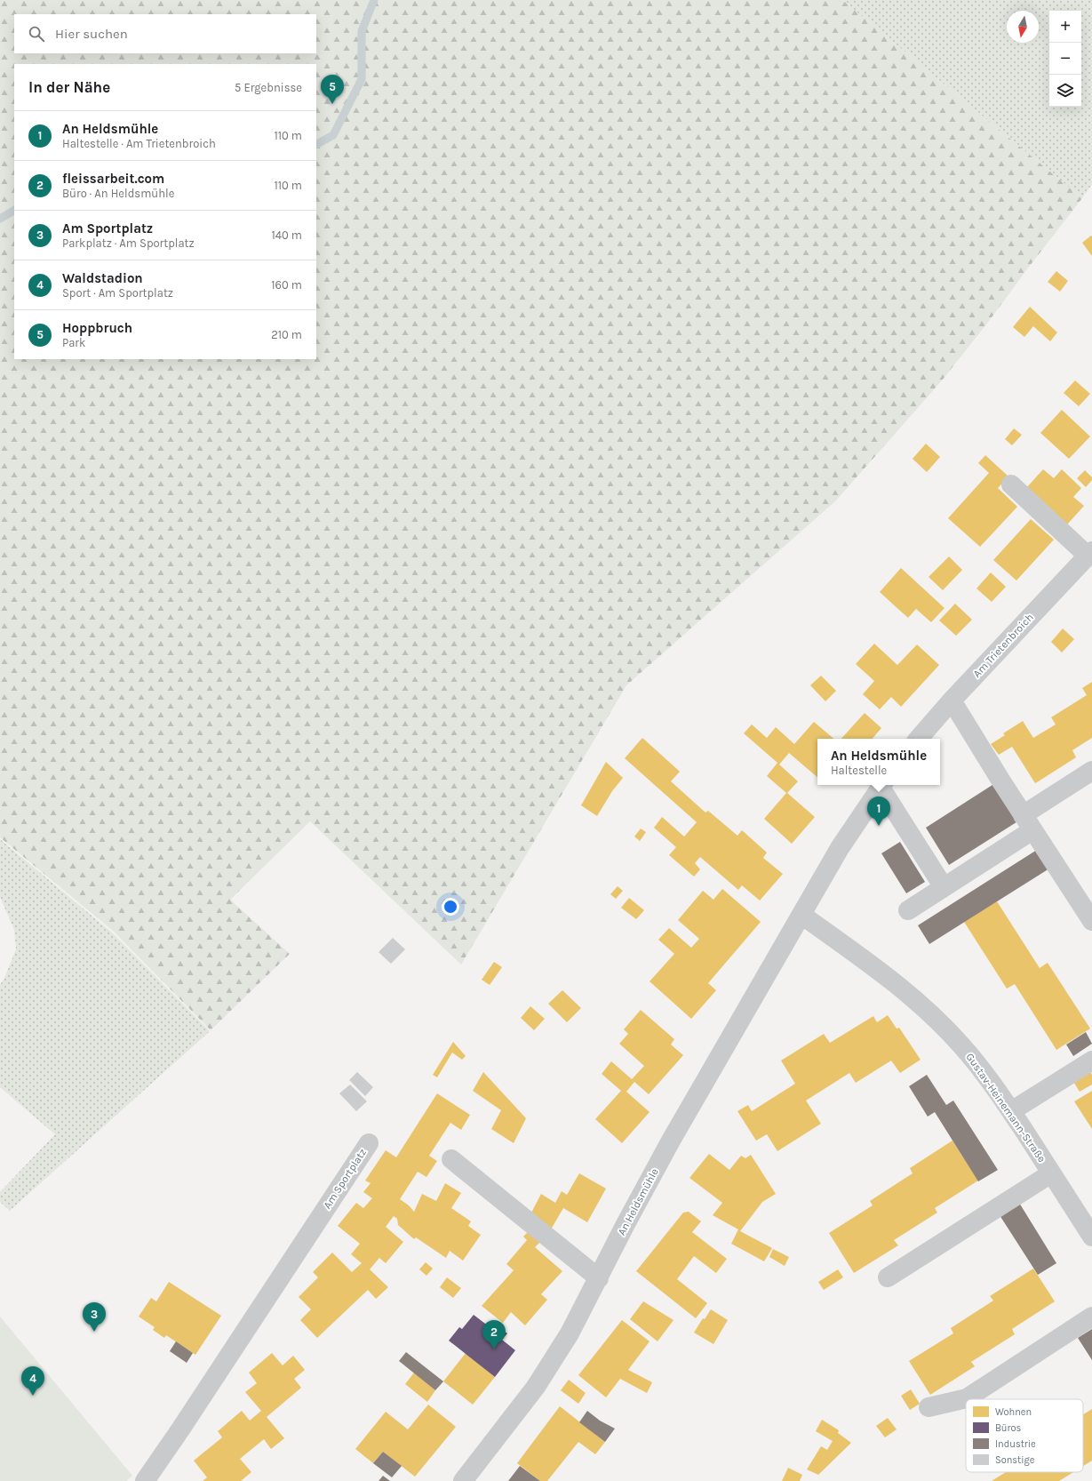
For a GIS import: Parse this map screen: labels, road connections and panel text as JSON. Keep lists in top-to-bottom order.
{
  "streets": {
    "street": [
      "Am Trietenbroich",
      "Gustav-Heinemann-Straße",
      "Am Sportplatz",
      "An Heldsmühle"
    ]
  },
  "crossings": [
    ["Gustav-Heinemann-Straße", "An Heldsmühle"]
  ],
  "legend": [
    "Wohnen",
    "Büros",
    "Industrie",
    "Sonstige"
  ],
  "north": "bottom",
  "page": {
    "map_buttons": ["+", "−"],
    "search": "Hier suchen",
    "heading": ["In der Nähe", "5 Ergebnisse"],
    "pins": [
      "5",
      "1",
      "3",
      "2",
      "4"
    ],
    "list": [
      {
        "mark": "1",
        "name": "An Heldsmühle",
        "note": "Haltestelle · Am Trietenbroich",
        "value": "110 m"
      },
      {
        "mark": "2",
        "name": "fleissarbeit.com",
        "note": "Büro · An Heldsmühle",
        "value": "110 m"
      },
      {
        "mark": "3",
        "name": "Am Sportplatz",
        "note": "Parkplatz · Am Sportplatz",
        "value": "140 m"
      },
      {
        "mark": "4",
        "name": "Waldstadion",
        "note": "Sport · Am Sportplatz",
        "value": "160 m"
      },
      {
        "mark": "5",
        "name": "Hoppbruch",
        "note": "Park",
        "value": "210 m"
      }
    ],
    "popup": ["An Heldsmühle", "Haltestelle"]
  }
}
